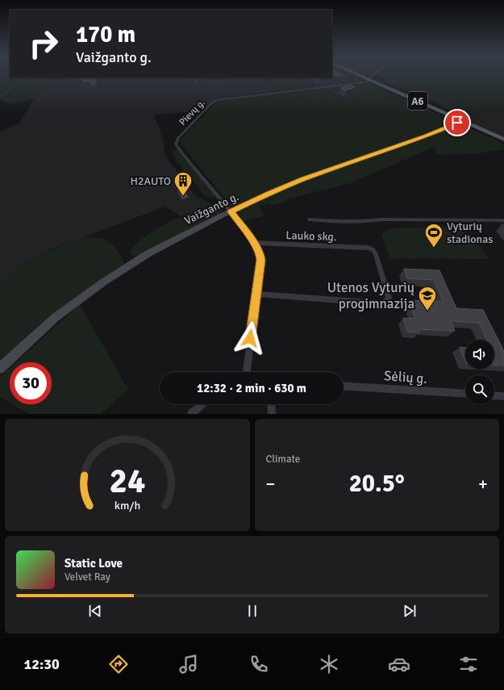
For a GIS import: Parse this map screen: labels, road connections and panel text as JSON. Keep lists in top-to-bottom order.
{
  "streets": {
    "main road": ["A6", "Vaižganto g."],
    "street": ["Pievų g.", "Lauko skg.", "Sėlių g."]
  },
  "crossings": [
    ["A6", "Pievų g."],
    ["A6", "Vaižganto g."],
    ["Pievų g.", "Vaižganto g."]
  ],
  "places": {
    "building": ["H2AUTO"],
    "sports": ["Vyturių stadionas"],
    "school or university": ["Utenos Vyturių progimnazija"]
  },
  "page": {
    "turn": ["170 m", "Vaižganto g."],
    "limit": "30",
    "trip": "12:32 · 2 min · 630 m",
    "tile": "Climate",
    "heat": ["−", "20.5°", "+"],
    "song": ["Static Love", "Velvet Ray"],
    "tabs": "12:30",
    "gauge": ["24", "km/h"]
  }
}
